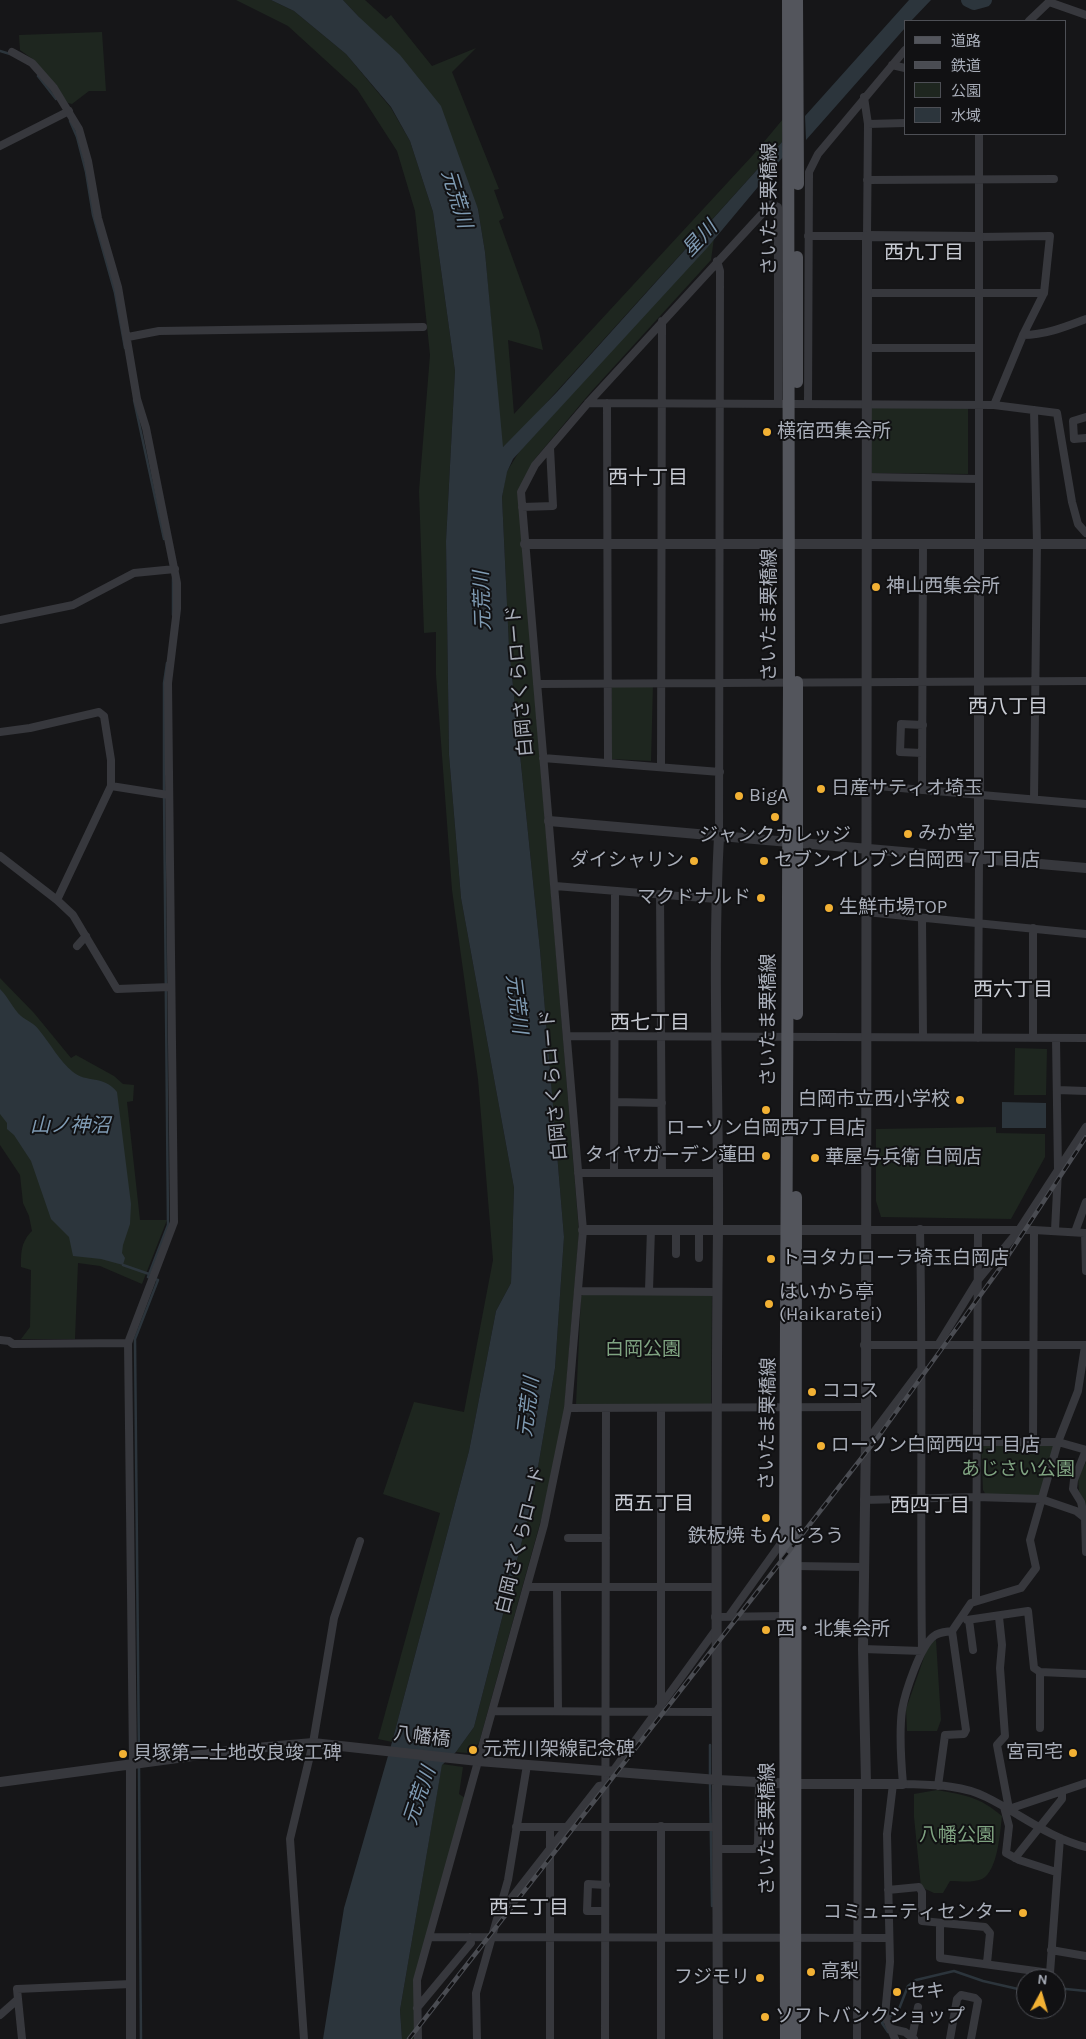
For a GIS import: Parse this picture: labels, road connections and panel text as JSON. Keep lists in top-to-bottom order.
{
  "streets": {
    "main road": ["さいたま栗橋線"],
    "street": ["白岡さくらロード", "八幡橋"]
  },
  "crossings": [
    ["さいたま栗橋線", "白岡さくらロード"],
    ["さいたま栗橋線", "八幡橋"],
    ["白岡さくらロード", "八幡橋"]
  ],
  "districts": [
    "西九丁目",
    "西十丁目",
    "西八丁目",
    "西六丁目",
    "西七丁目",
    "西五丁目",
    "西四丁目",
    "西三丁目"
  ],
  "water": ["元荒川", "星川", "山ノ神沼"],
  "parks": ["白岡公園", "あじさい公園", "八幡公園"],
  "places": [
    "横宿西集会所",
    "神山西集会所",
    "日産サティオ埼玉",
    "BigA",
    "ジャンクカレッジ",
    "みか堂",
    "ダイシャリン",
    "セブンイレブン白岡西７丁目店",
    "マクドナルド",
    "生鮮市場TOP",
    "白岡市立西小学校",
    "ローソン白岡西7丁目店",
    "タイヤガーデン蓮田",
    "華屋与兵衛 白岡店",
    "トヨタカローラ埼玉白岡店",
    "はいから亭 (Haikaratei)",
    "ココス",
    "ローソン白岡西四丁目店",
    "鉄板焼 もんじろう",
    "西・北集会所",
    "元荒川架線記念碑",
    "宮司宅",
    "貝塚第二土地改良竣工碑",
    "コミュニティセンター",
    "高梨",
    "フジモリ",
    "セキ",
    "ソフトバンクショップ"
  ],
  "legend": [
    "道路",
    "鉄道",
    "公園",
    "水域"
  ],
  "north": "top"
}
